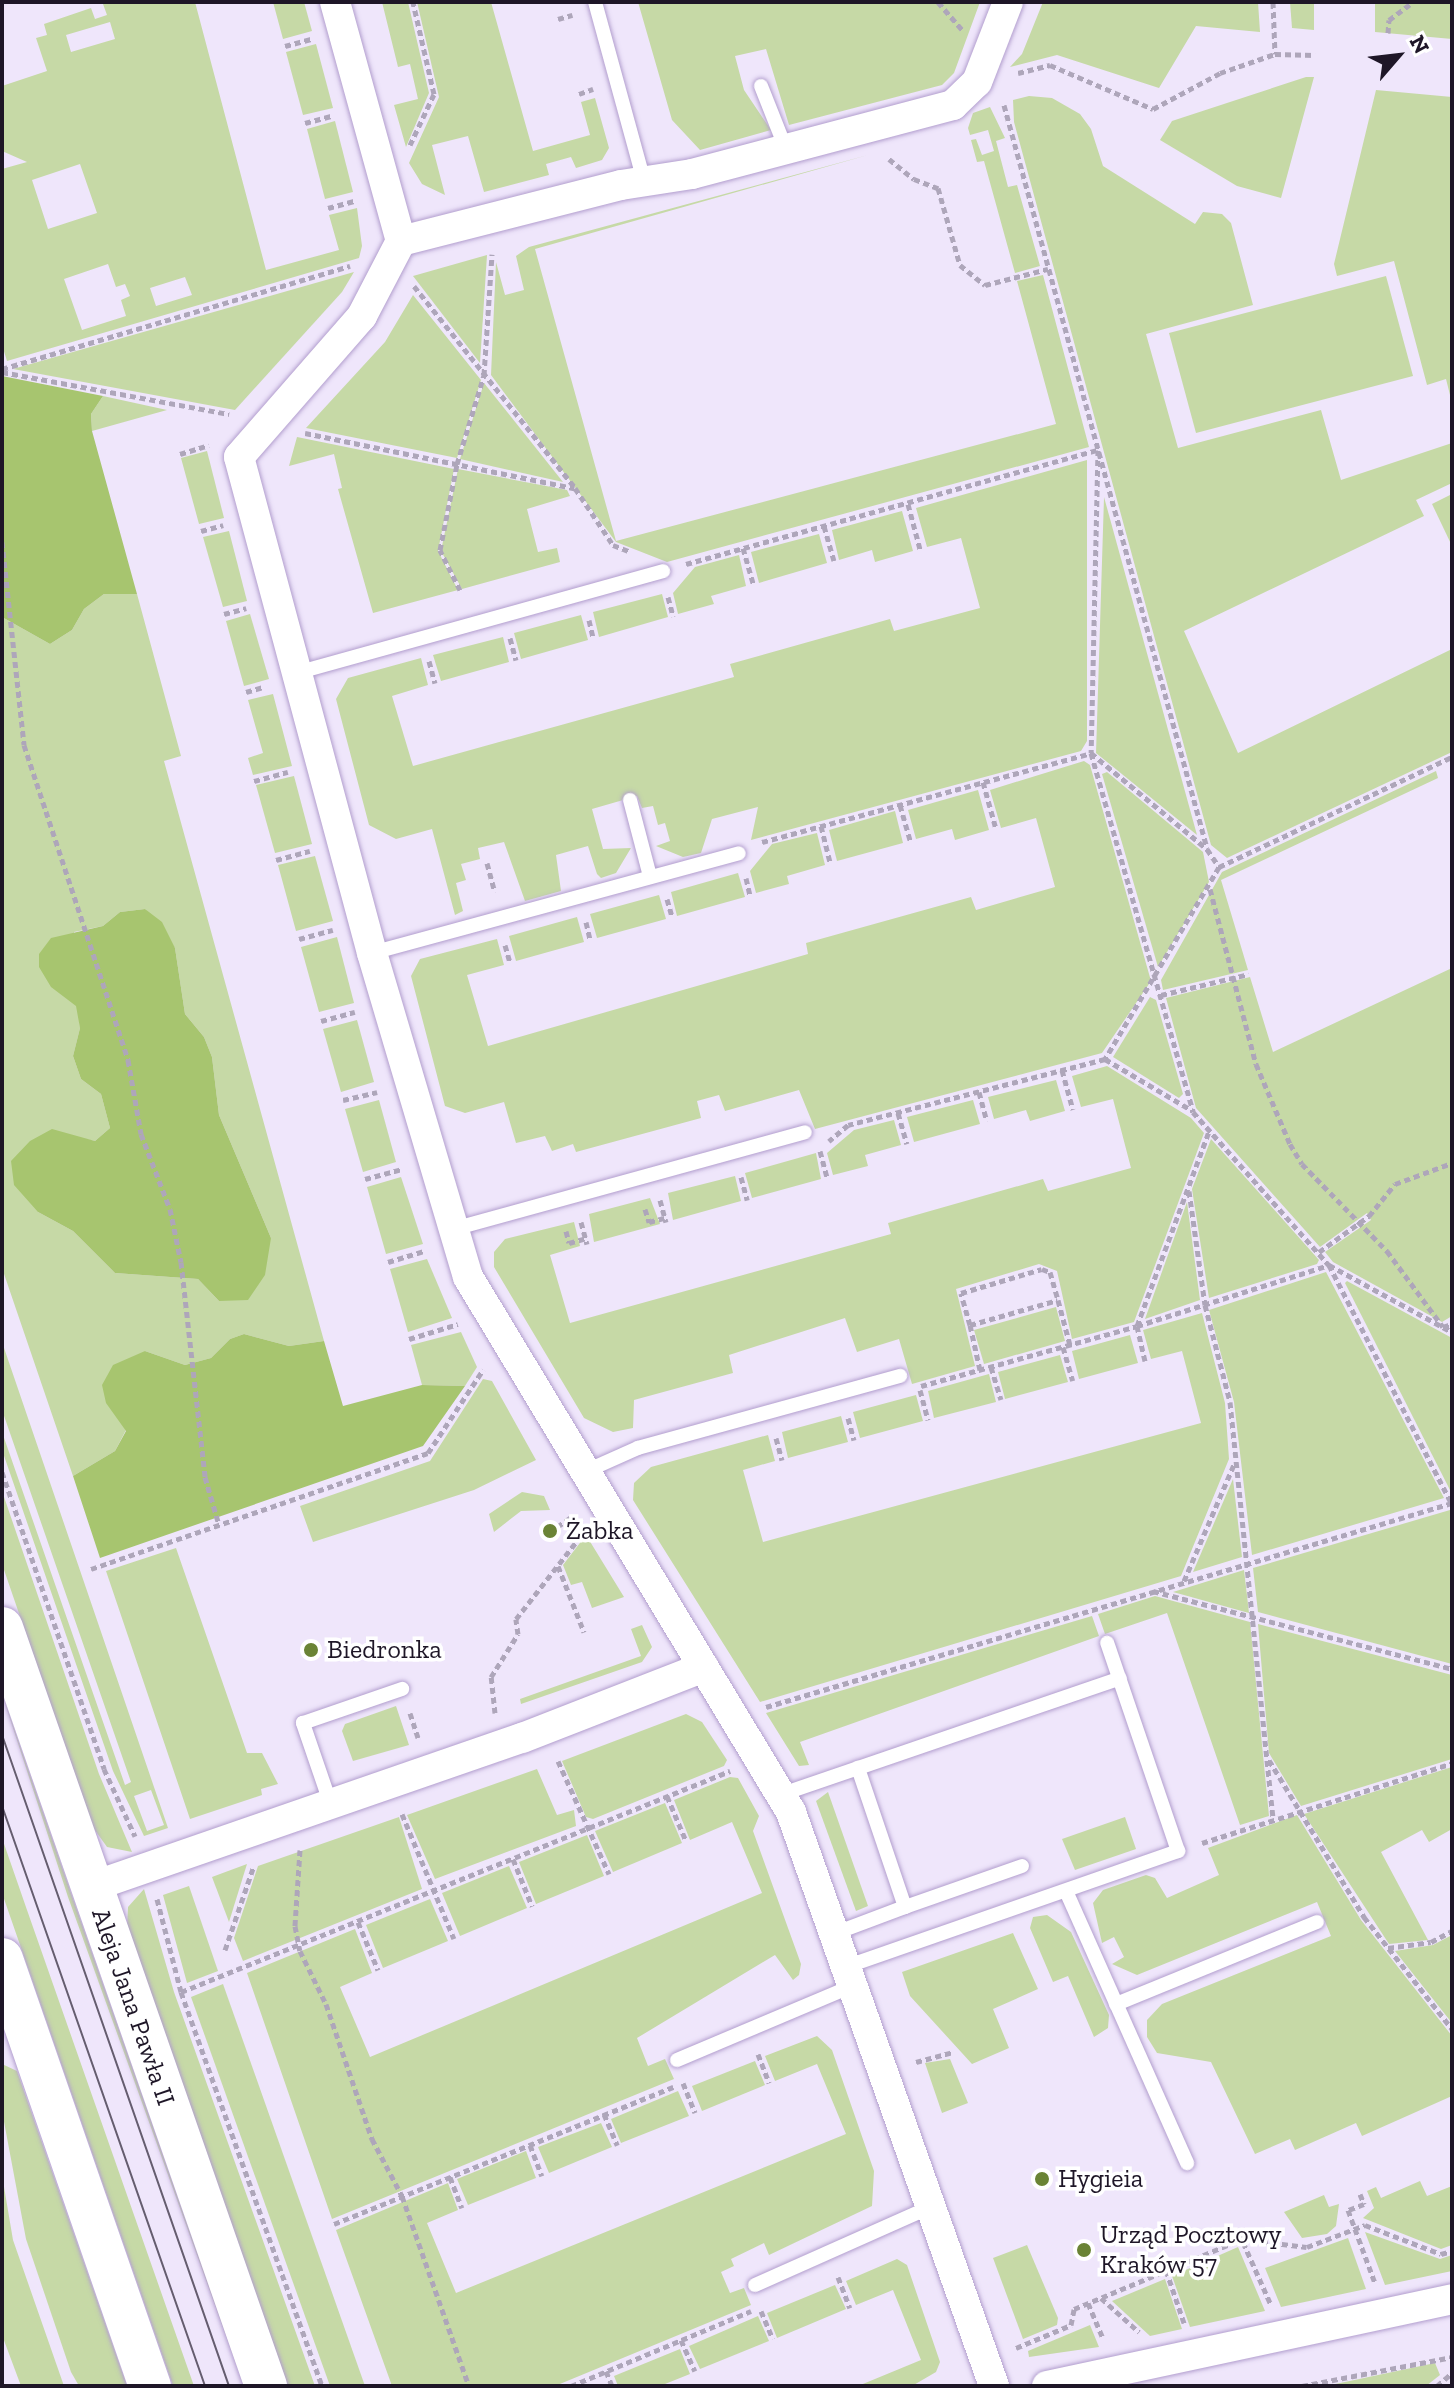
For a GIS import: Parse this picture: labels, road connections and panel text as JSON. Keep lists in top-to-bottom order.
{
  "streets": {
    "main road": ["Aleja Jana Pawła II"]
  },
  "places": [
    "Żabka",
    "Biedronka",
    "Hygieia",
    "Urząd Pocztowy Kraków 57"
  ],
  "north": "top right"
}
